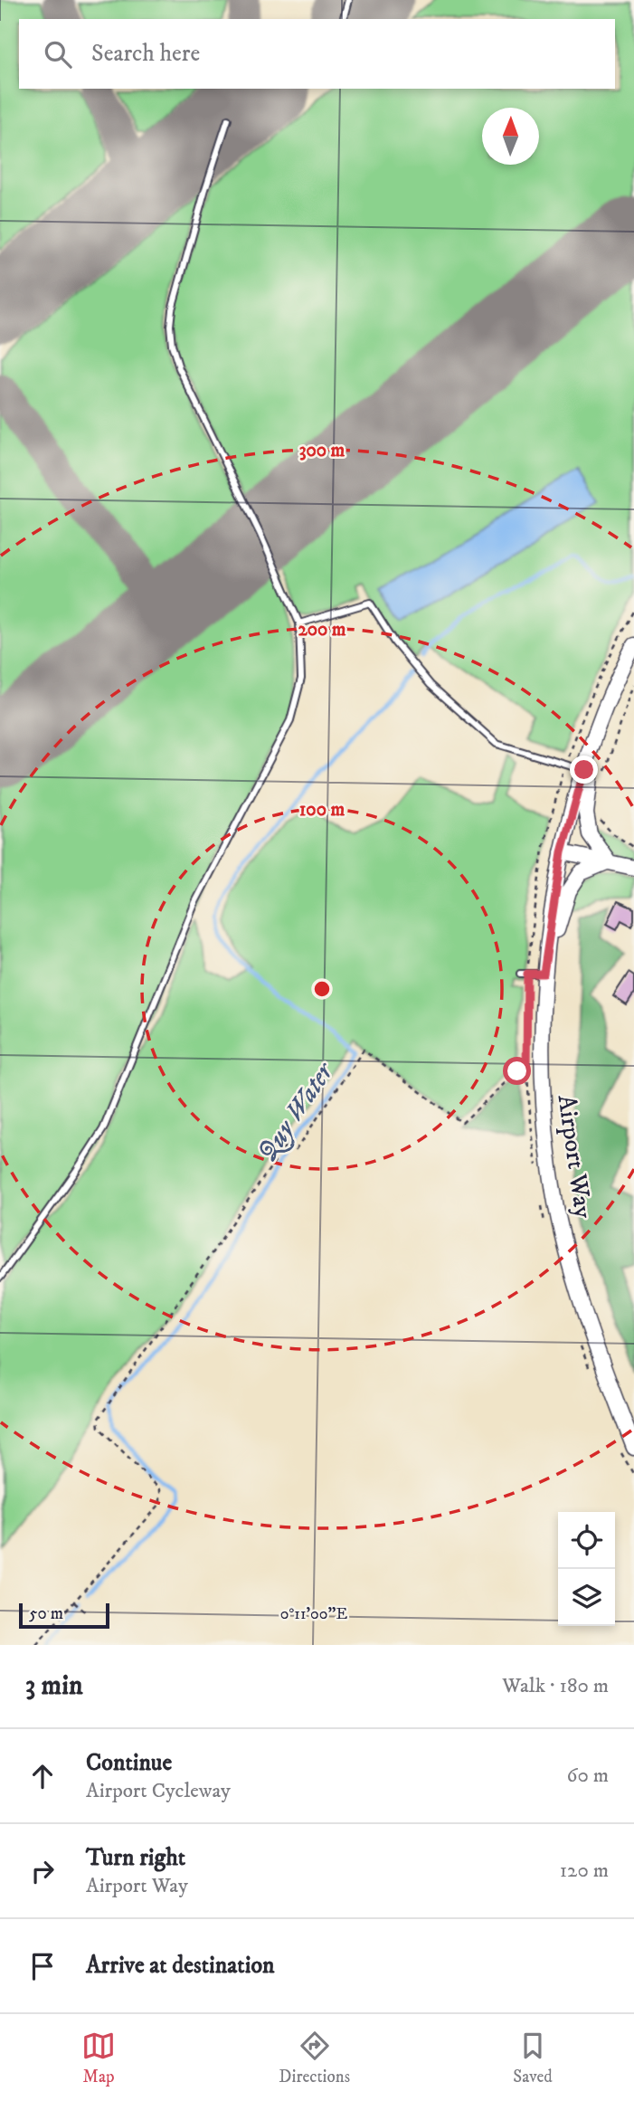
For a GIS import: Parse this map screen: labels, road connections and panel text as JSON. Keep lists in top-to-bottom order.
{
  "streets": {
    "street": ["Airport Way"]
  },
  "water": ["Quy Water"],
  "scale_bar": "50 m",
  "north": "top",
  "page": {
    "search": "Search here",
    "scale": "50 m",
    "heading": ["3 min", "Walk · 180 m"],
    "list": [
      ["Continue", "Airport Cycleway", "60 m"],
      ["Turn right", "Airport Way", "120 m"],
      "Arrive at destination"
    ],
    "nav": ["Map", "Directions", "Saved"]
  },
  "coordinates": ["0°11'00\"E"],
  "rings": ["300 m", "200 m", "100 m"]
}
